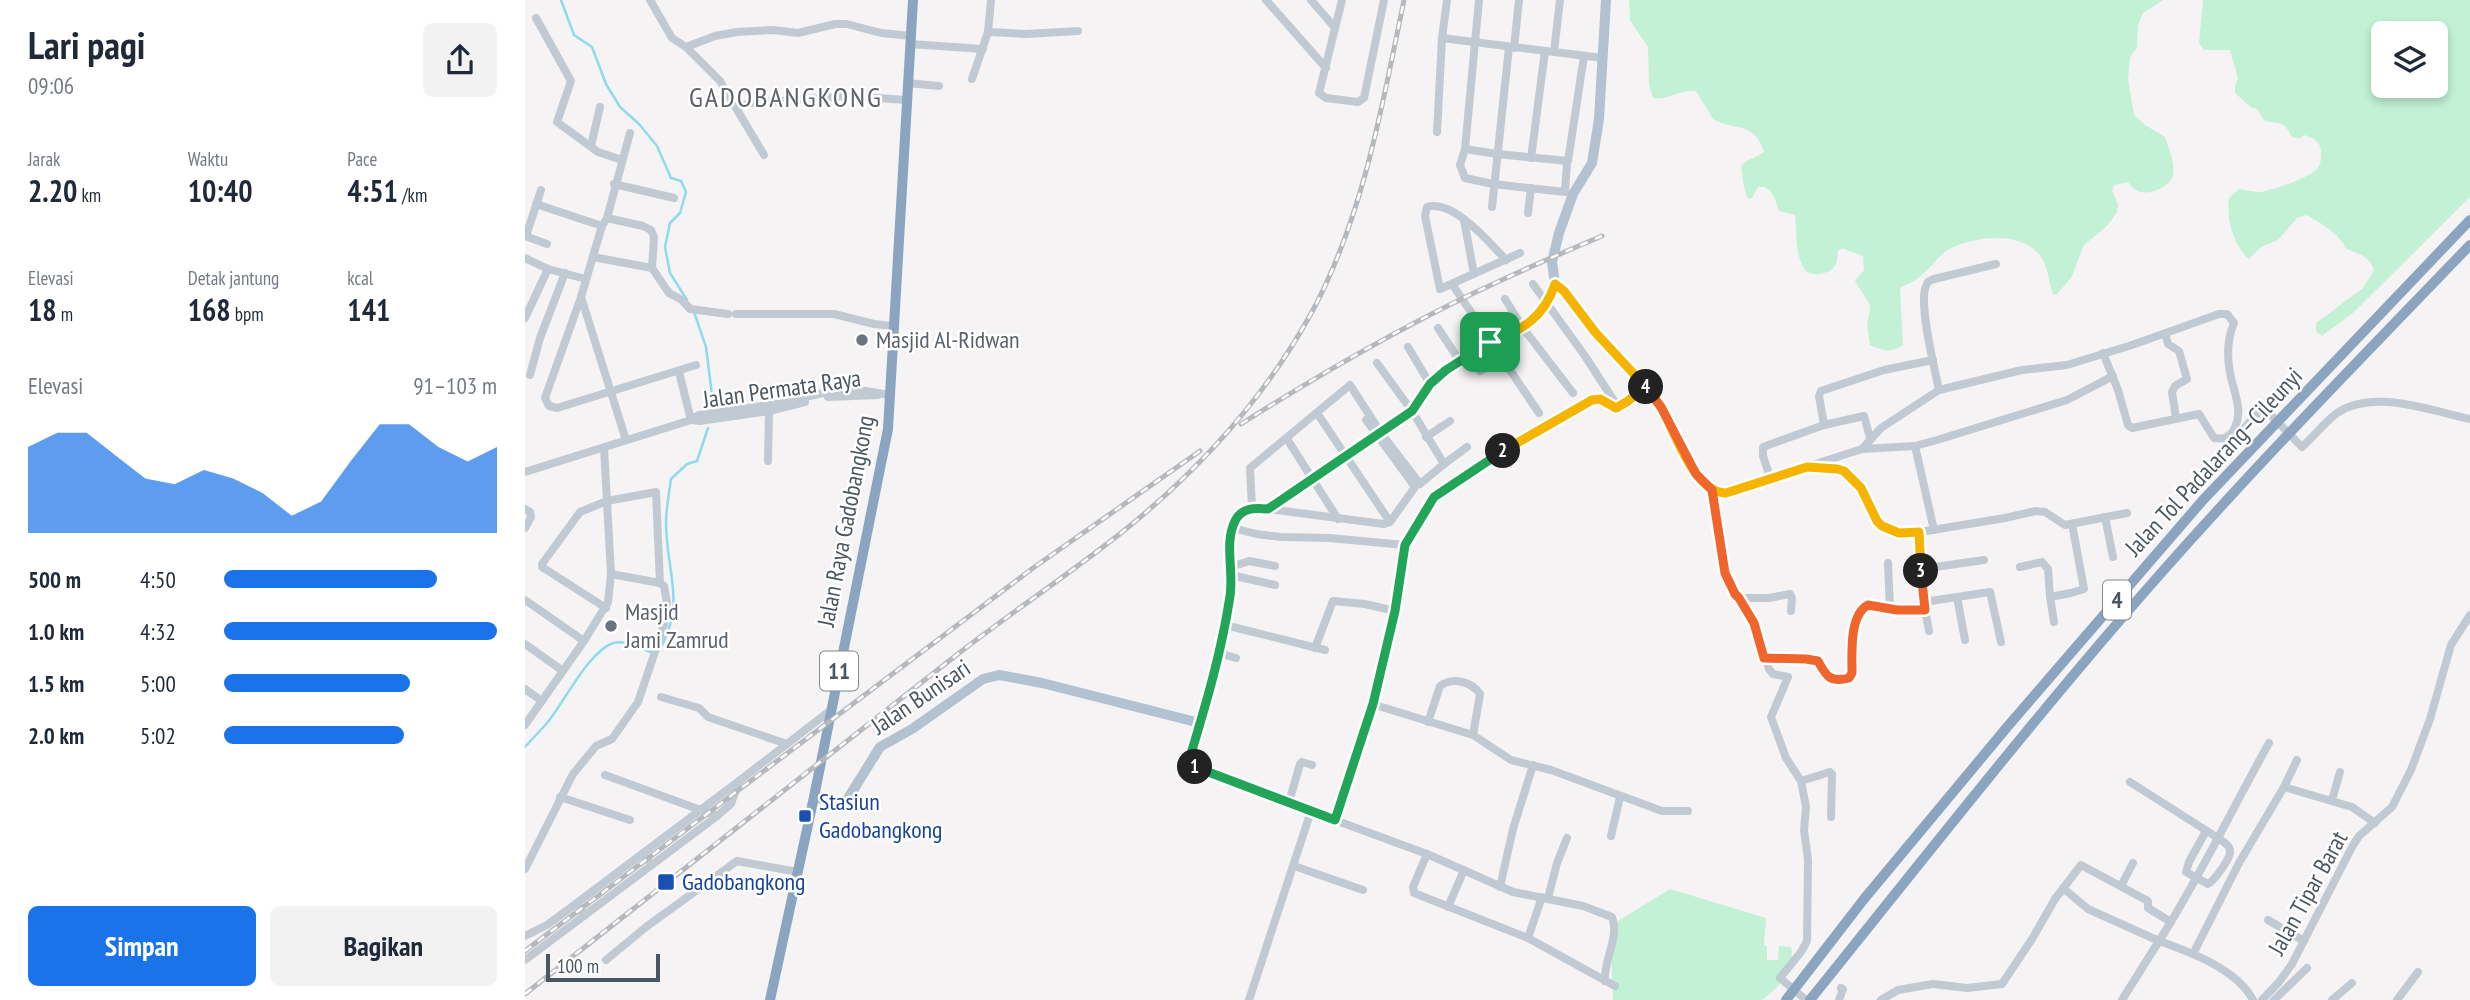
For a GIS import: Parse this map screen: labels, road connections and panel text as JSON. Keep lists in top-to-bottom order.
{
  "streets": {
    "highway": [
      "Jalan Tol Padalarang–Cileunyi",
      "Jalan Raya Gadobangkong",
      "4",
      "11"
    ],
    "main road": ["Jalan Bunisari"],
    "street": ["Jalan Permata Raya", "Jalan Tipar Barat"]
  },
  "crossings": [
    ["Jalan Permata Raya", "Jalan Raya Gadobangkong"],
    ["Jalan Raya Gadobangkong", "Jalan Bunisari"]
  ],
  "districts": ["GADOBANGKONG"],
  "places": {
    "other": ["Masjid Al-Ridwan", "Masjid Jami Zamrud"],
    "transit": ["Stasiun Gadobangkong", "Gadobangkong"]
  },
  "scale_bar": "100 m",
  "page": {
    "heading": ["Lari pagi", "09:06"],
    "stats": [
      ["Jarak", "2.20 km"],
      ["Waktu", "10:40"],
      ["Pace", "4:51 /km"],
      ["Elevasi", "18 m"],
      ["Detak jantung", "168 bpm"],
      ["kcal", "141"]
    ],
    "chart": ["Elevasi", "91–103 m"],
    "pins": [
      "4",
      "2",
      "3",
      "1"
    ],
    "list": [
      {
        "name": "500 m",
        "note": "4:50"
      },
      {
        "name": "1.0 km",
        "note": "4:32"
      },
      {
        "name": "1.5 km",
        "note": "5:00"
      },
      {
        "name": "2.0 km",
        "note": "5:02"
      }
    ],
    "buttons": ["Simpan", "Bagikan"],
    "scale": "100 m"
  }
}
